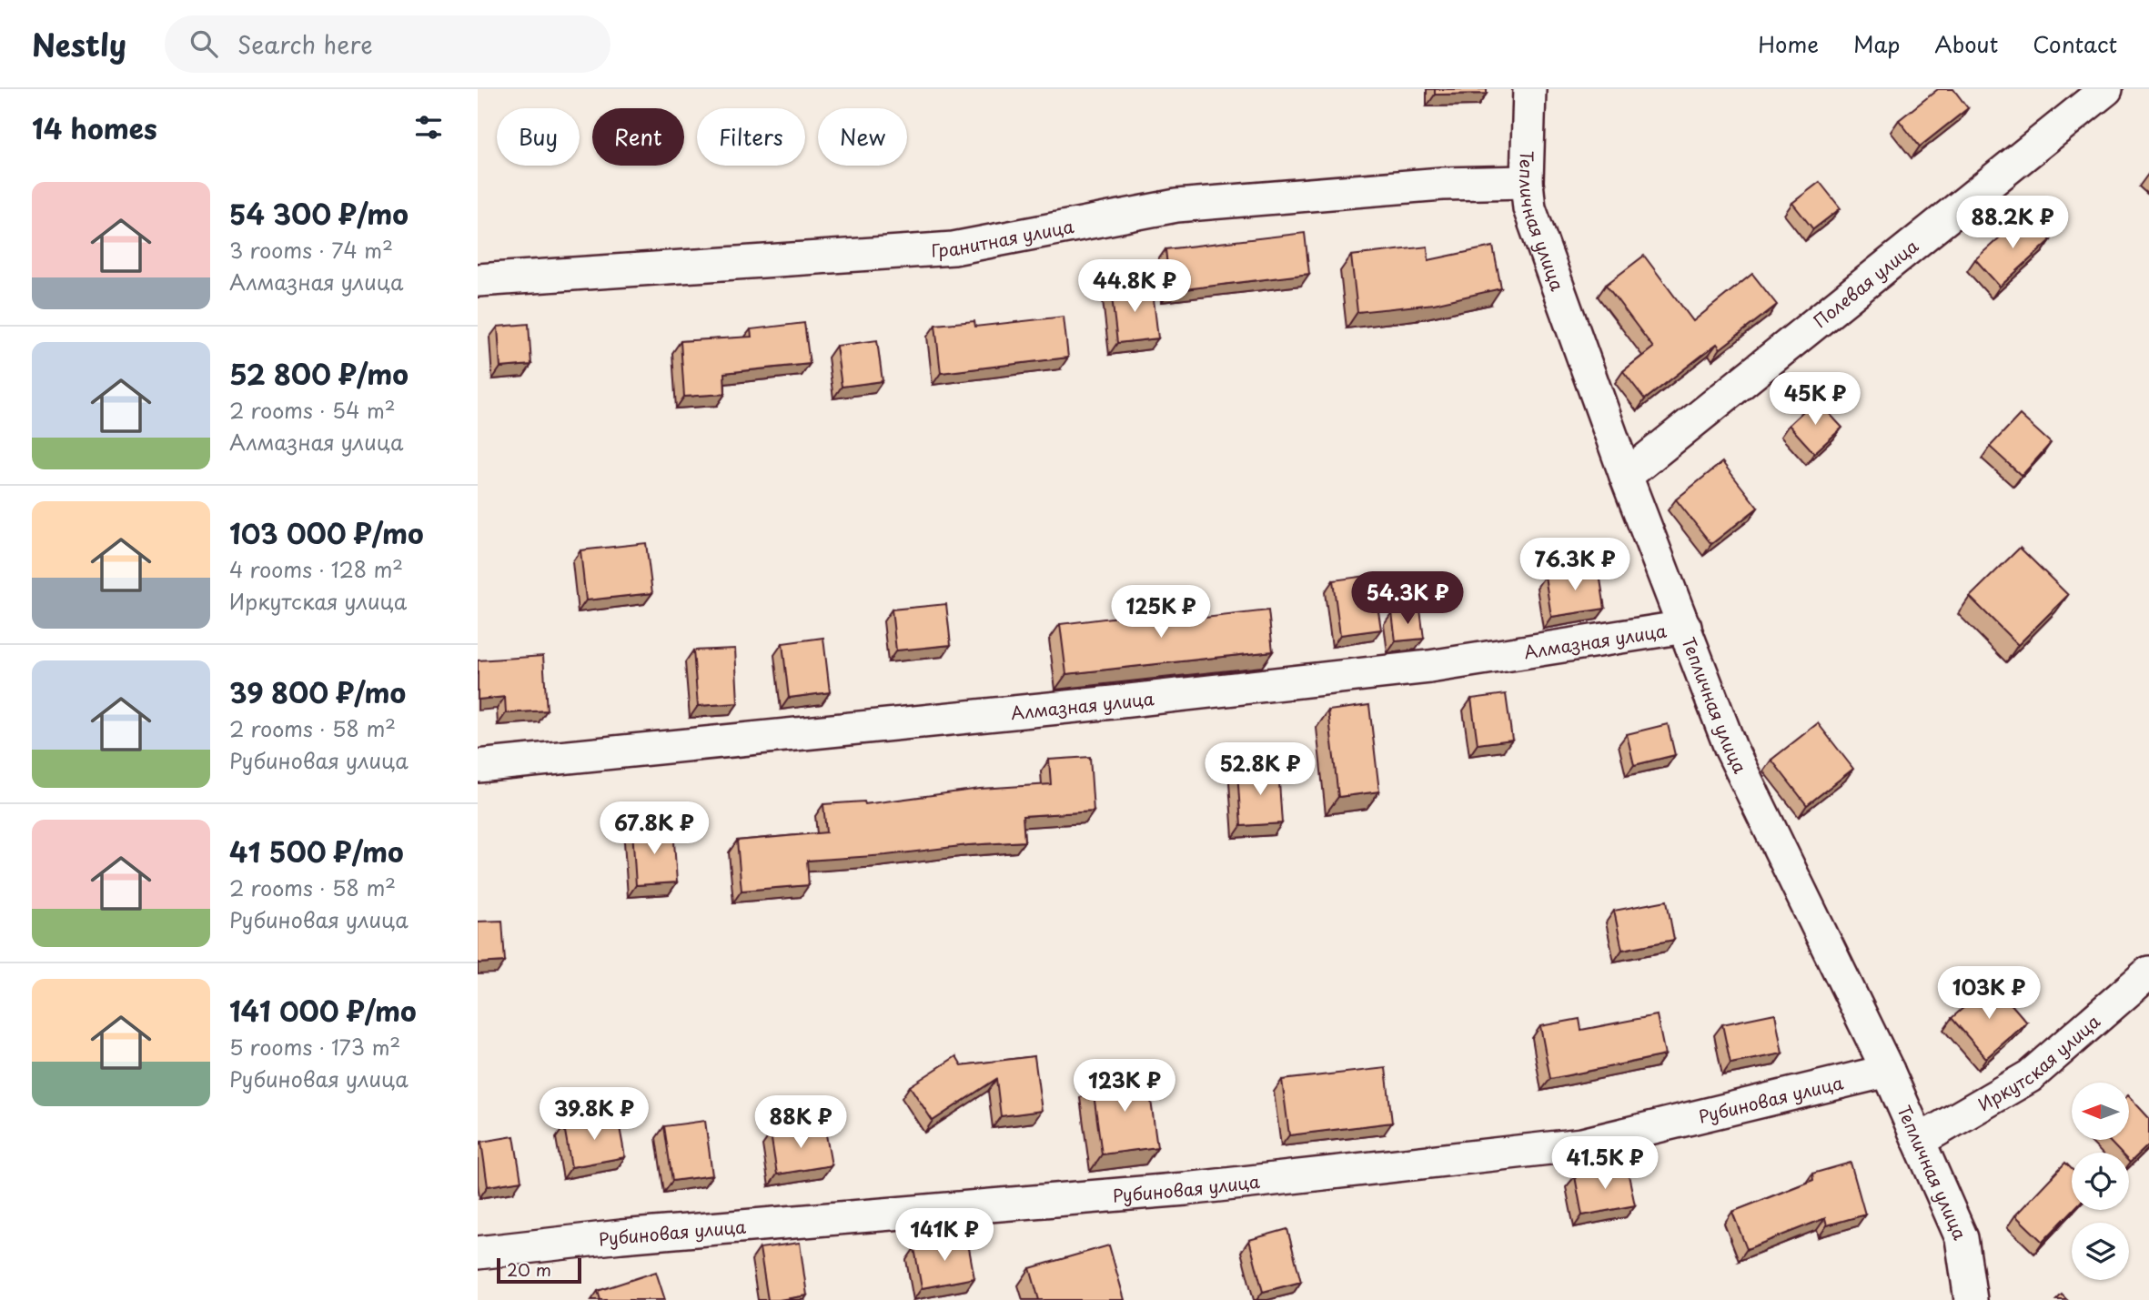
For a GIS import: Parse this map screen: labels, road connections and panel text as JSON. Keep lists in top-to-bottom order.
{
  "streets": {
    "street": [
      "Тепличная улица",
      "Гранитная улица",
      "Полевая улица",
      "Алмазная улица",
      "Иркутская улица",
      "Рубиновая улица"
    ]
  },
  "crossings": [
    ["Тепличная улица", "Гранитная улица"],
    ["Тепличная улица", "Полевая улица"],
    ["Тепличная улица", "Алмазная улица"],
    ["Тепличная улица", "Иркутская улица"],
    ["Тепличная улица", "Рубиновая улица"]
  ],
  "scale_bar": "20 m",
  "north": "left",
  "page": {
    "header": "Nestly",
    "search": "Search here",
    "nav": [
      "Home",
      "Map",
      "About",
      "Contact"
    ],
    "heading": "14 homes",
    "chip": [
      "Buy",
      "Rent",
      "Filters",
      "New"
    ],
    "list": [
      {
        "name": "54 300 ₽/mo",
        "note": "3 rooms · 74 m² · Алмазная улица"
      },
      {
        "name": "52 800 ₽/mo",
        "note": "2 rooms · 54 m² · Алмазная улица"
      },
      {
        "name": "103 000 ₽/mo",
        "note": "4 rooms · 128 m² · Иркутская улица"
      },
      {
        "name": "39 800 ₽/mo",
        "note": "2 rooms · 58 m² · Рубиновая улица"
      },
      {
        "name": "41 500 ₽/mo",
        "note": "2 rooms · 58 m² · Рубиновая улица"
      },
      {
        "name": "141 000 ₽/mo",
        "note": "5 rooms · 173 m² · Рубиновая улица"
      }
    ],
    "price": [
      "88.2K ₽",
      "44.8K ₽",
      "45K ₽",
      "76.3K ₽",
      "54.3K ₽",
      "125K ₽",
      "52.8K ₽",
      "67.8K ₽",
      "103K ₽",
      "123K ₽",
      "39.8K ₽",
      "88K ₽",
      "41.5K ₽",
      "141K ₽"
    ],
    "scale": "20 m"
  }
}
